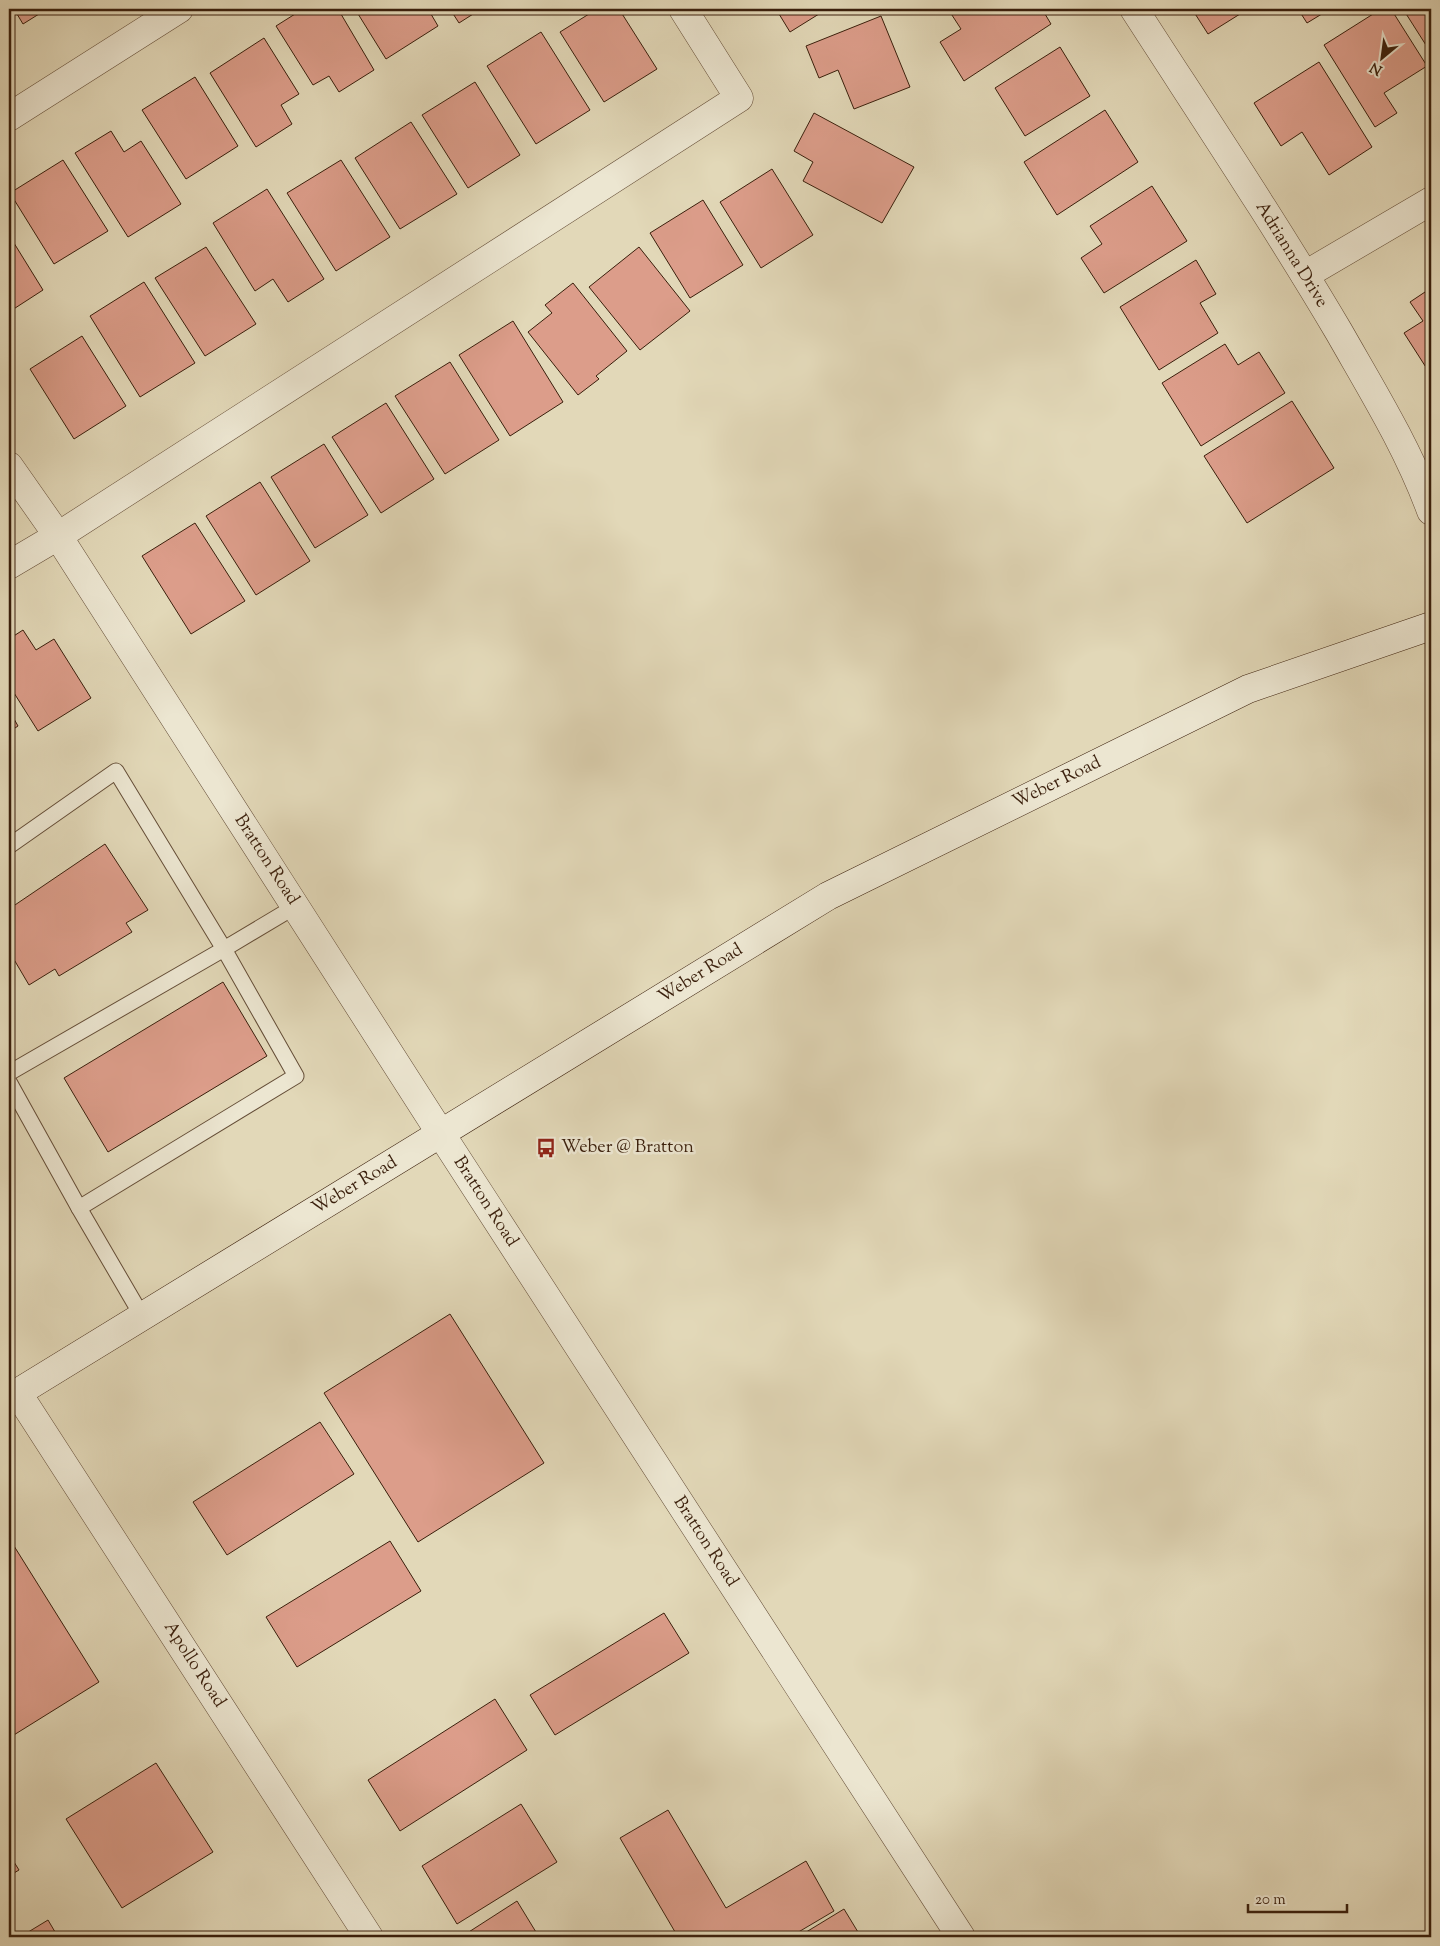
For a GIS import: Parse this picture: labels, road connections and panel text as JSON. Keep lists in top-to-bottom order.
{
  "streets": {
    "street": [
      "Adrianna Drive",
      "Weber Road",
      "Bratton Road",
      "Apollo Road"
    ]
  },
  "crossings": [
    ["Weber Road", "Bratton Road"],
    ["Weber Road", "Apollo Road"]
  ],
  "places": {
    "bus stop": ["Weber @ Bratton"]
  },
  "scale_bar": "20 m",
  "north": "bottom left"
}
